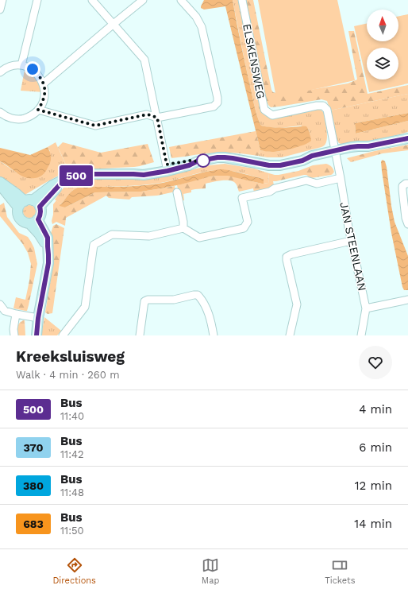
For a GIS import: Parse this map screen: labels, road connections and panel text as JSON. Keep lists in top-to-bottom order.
{
  "streets": {
    "street": ["ELSKENSWEG", "JAN STEENLAAN"]
  },
  "crossings": [
    ["ELSKENSWEG", "JAN STEENLAAN"]
  ],
  "lines": ["bus line 500"],
  "north": "top",
  "page": {
    "on_map": "500",
    "heading": ["Kreeksluisweg", "Walk · 4 min · 260 m"],
    "list": [
      {
        "mark": "500",
        "name": "Bus",
        "note": "11:40",
        "value": "4 min"
      },
      {
        "mark": "370",
        "name": "Bus",
        "note": "11:42",
        "value": "6 min"
      },
      {
        "mark": "380",
        "name": "Bus",
        "note": "11:48",
        "value": "12 min"
      },
      {
        "mark": "683",
        "name": "Bus",
        "note": "11:50",
        "value": "14 min"
      }
    ],
    "tabs": ["Directions", "Map", "Tickets"]
  }
}
